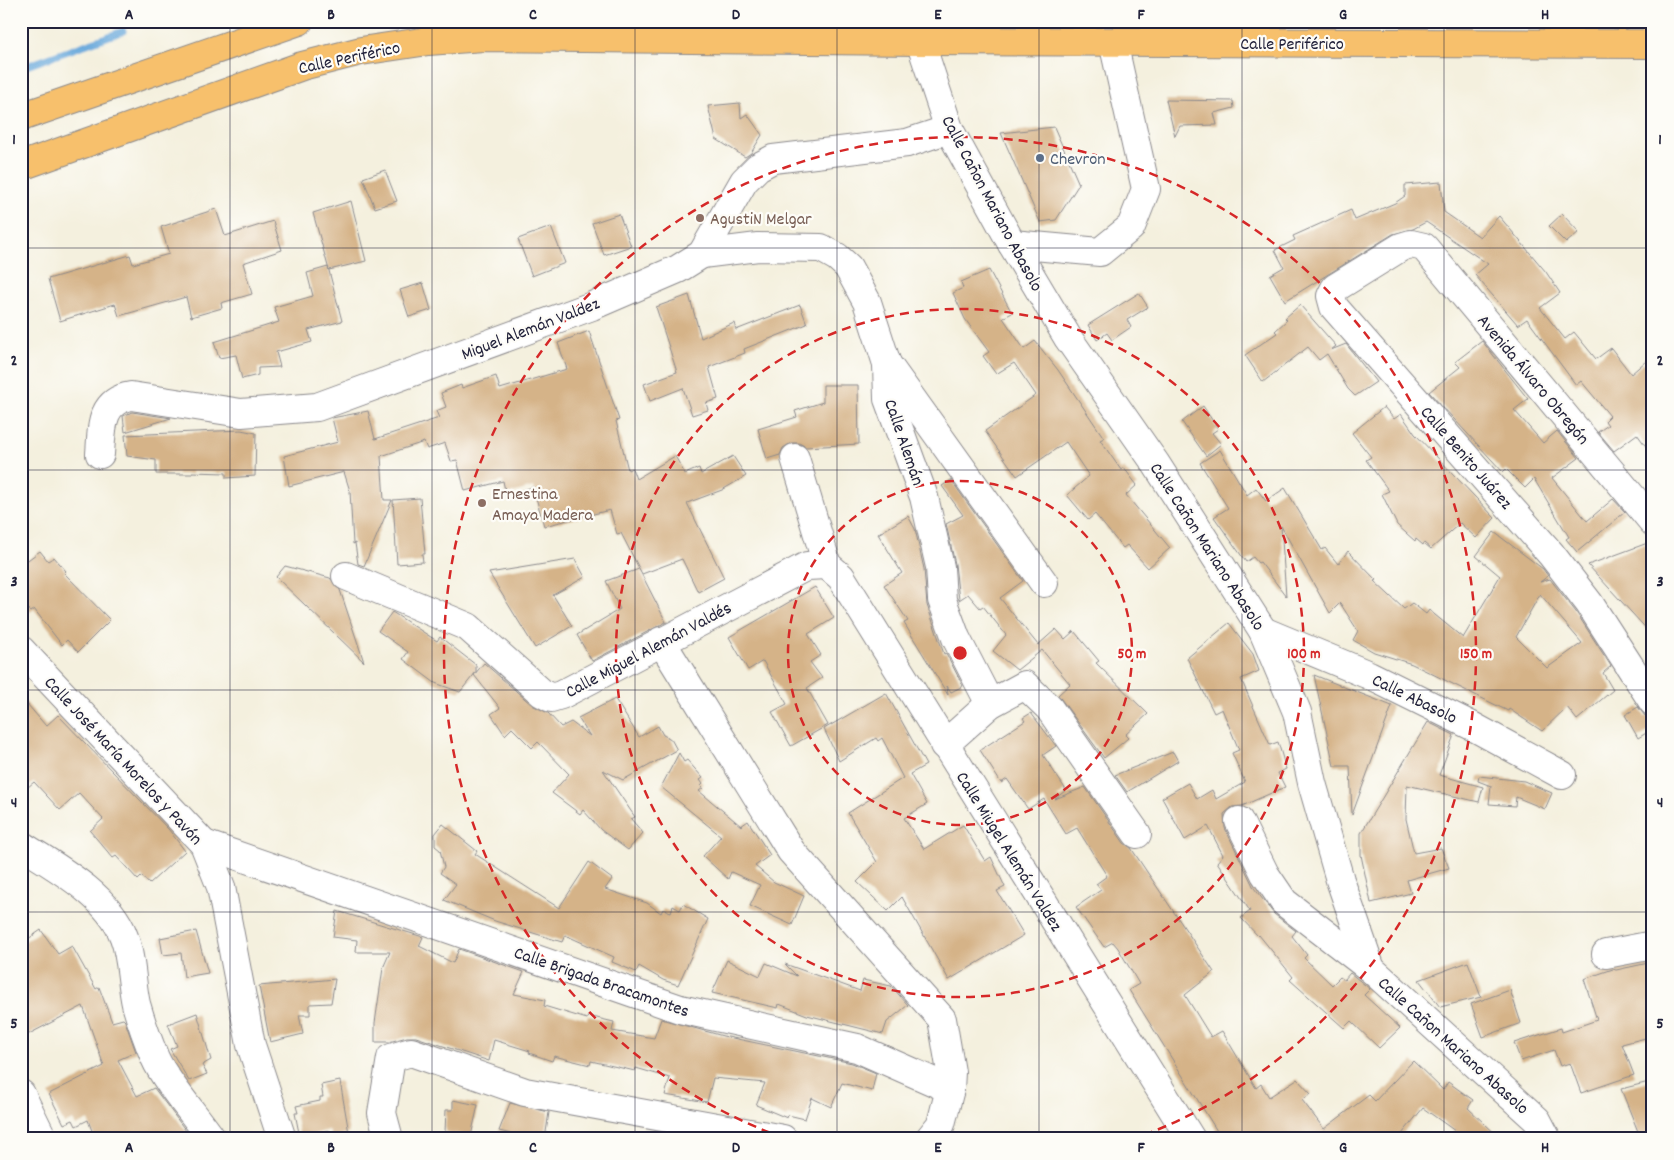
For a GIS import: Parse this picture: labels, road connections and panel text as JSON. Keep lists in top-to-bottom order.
{
  "streets": {
    "highway": ["Calle Periférico"],
    "street": [
      "Calle Cañon Mariano Abasolo",
      "Miguel Alemán Valdez",
      "Avenida Álvaro Obregón",
      "Calle Alemán",
      "Calle Benito Juárez",
      "Calle Miguel Alemán Valdés",
      "Calle Abasolo",
      "Calle José María Morelos y Pavón",
      "Calle Miugel Alemán Valdez",
      "Calle Brigada Bracamontes"
    ]
  },
  "crossings": [
    ["Calle Periférico", "Calle Cañon Mariano Abasolo"],
    ["Calle Cañon Mariano Abasolo", "Miguel Alemán Valdez"],
    ["Calle Cañon Mariano Abasolo", "Calle Abasolo"],
    ["Miguel Alemán Valdez", "Calle Alemán"],
    ["Avenida Álvaro Obregón", "Calle Benito Juárez"],
    ["Calle Miguel Alemán Valdés", "Calle Miugel Alemán Valdez"],
    ["Calle José María Morelos y Pavón", "Calle Brigada Bracamontes"]
  ],
  "places": ["Chevron", "AgustiN Melgar", "Ernestina Amaya Madera"],
  "grid": {
    "columns": [
      "A",
      "B",
      "C",
      "D",
      "E",
      "F",
      "G",
      "H"
    ],
    "rows": [
      "1",
      "2",
      "3",
      "4",
      "5"
    ]
  },
  "rings": ["50 m", "100 m", "150 m"]
}
